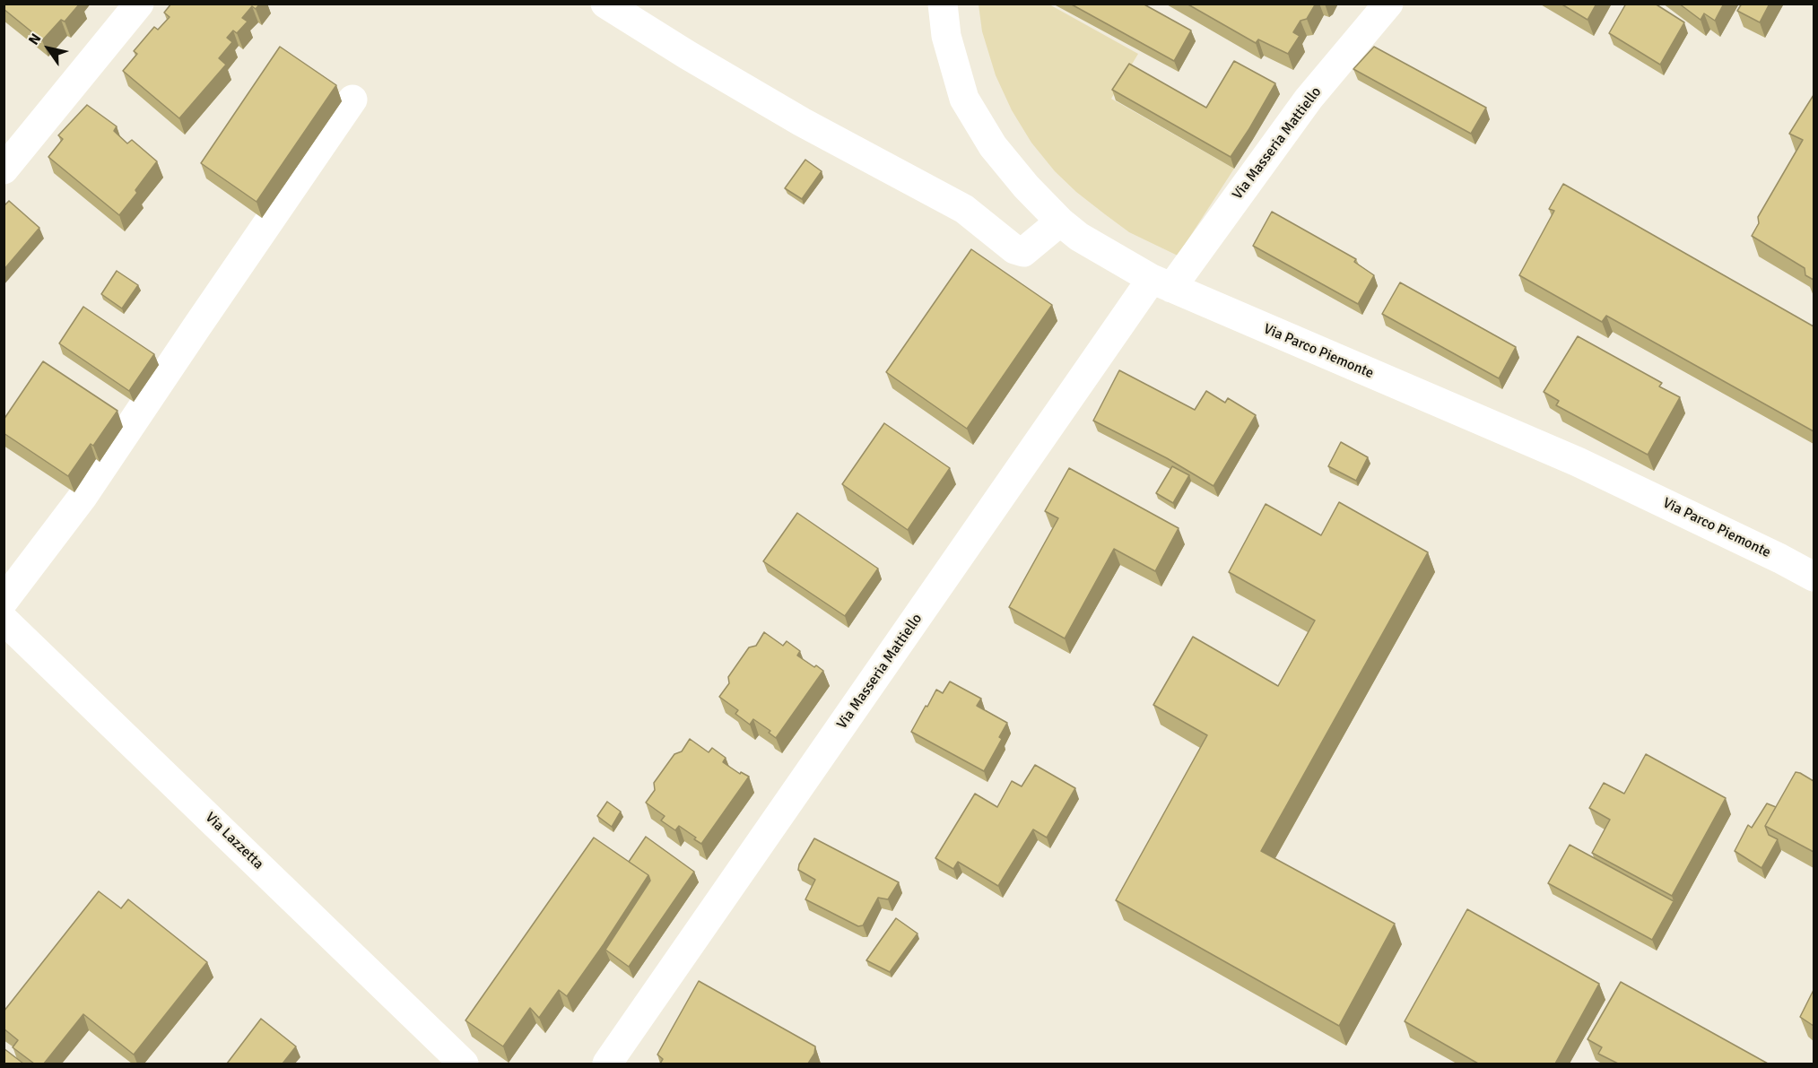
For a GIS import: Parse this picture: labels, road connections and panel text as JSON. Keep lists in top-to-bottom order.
{
  "streets": {
    "street": ["Via Masseria Mattiello", "Via Parco Piemonte", "Via Lazzetta"]
  },
  "crossings": [
    ["Via Masseria Mattiello", "Via Parco Piemonte"]
  ],
  "north": "top left"
}
